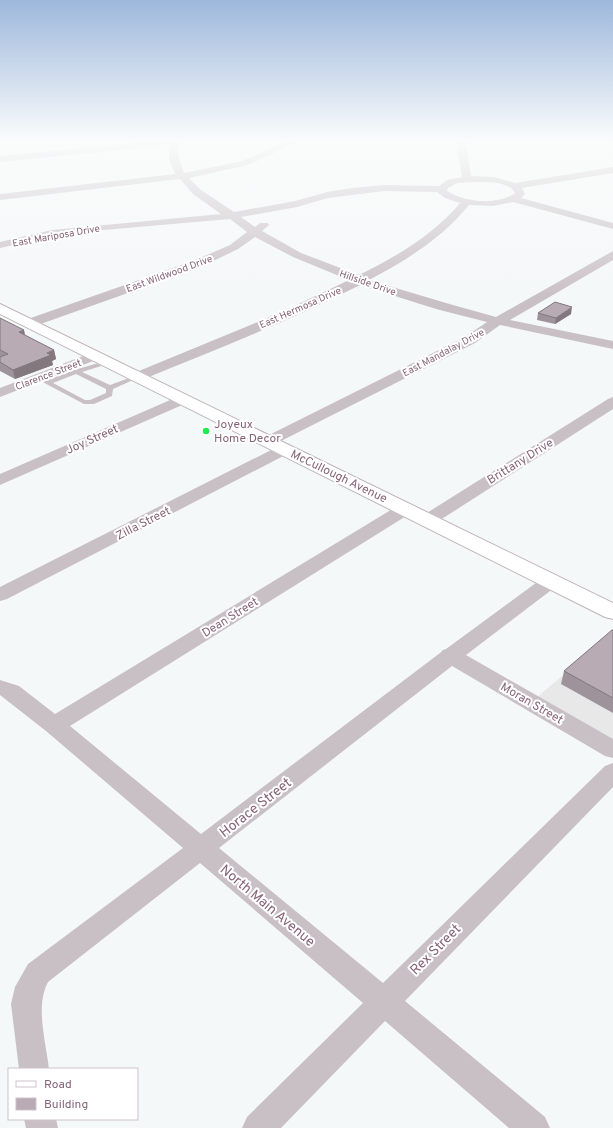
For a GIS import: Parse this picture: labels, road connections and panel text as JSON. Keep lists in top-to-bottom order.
{
  "streets": {
    "main road": ["McCullough Avenue"],
    "street": [
      "East Mariposa Drive",
      "East Wildwood Drive",
      "Hillside Drive",
      "East Hermosa Drive",
      "East Mandalay Drive",
      "Clarence Street",
      "Joy Street",
      "Brittany Drive",
      "Zilla Street",
      "Dean Street",
      "Moran Street",
      "Horace Street",
      "North Main Avenue",
      "Rex Street"
    ]
  },
  "crossings": [
    ["East Mariposa Drive", "East Wildwood Drive"],
    ["East Mariposa Drive", "Hillside Drive"],
    ["East Wildwood Drive", "Hillside Drive"],
    ["East Wildwood Drive", "McCullough Avenue"],
    ["Hillside Drive", "East Hermosa Drive"],
    ["Hillside Drive", "East Mandalay Drive"],
    ["East Hermosa Drive", "McCullough Avenue"],
    ["East Mandalay Drive", "McCullough Avenue"],
    ["East Mandalay Drive", "Zilla Street"],
    ["Clarence Street", "McCullough Avenue"],
    ["Joy Street", "McCullough Avenue"],
    ["Brittany Drive", "McCullough Avenue"],
    ["McCullough Avenue", "Zilla Street"],
    ["McCullough Avenue", "Dean Street"],
    ["McCullough Avenue", "Horace Street"],
    ["Dean Street", "North Main Avenue"],
    ["Moran Street", "Horace Street"],
    ["Horace Street", "North Main Avenue"],
    ["North Main Avenue", "Rex Street"]
  ],
  "places": ["Joyeux Home Decor"],
  "legend": ["Road", "Building"]
}
